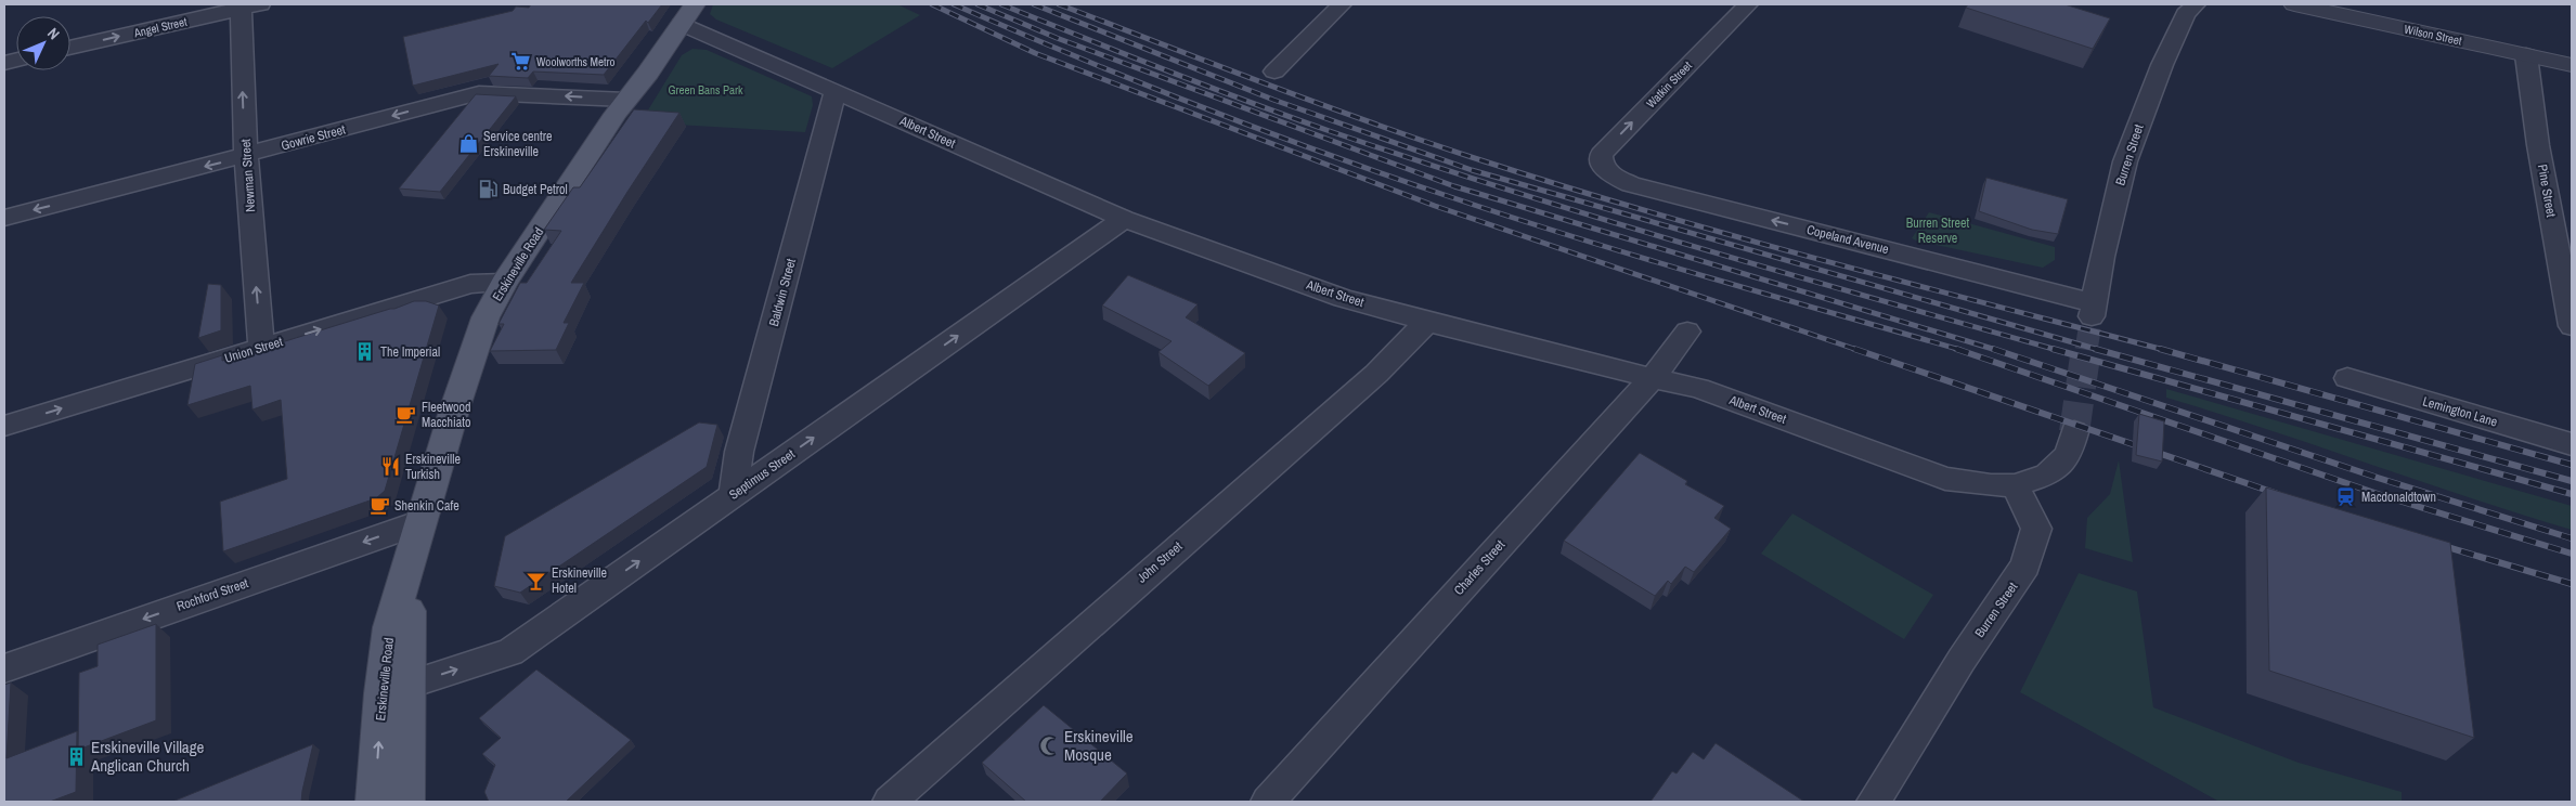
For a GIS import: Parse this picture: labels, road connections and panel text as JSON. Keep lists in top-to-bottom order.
{
  "streets": {
    "main road": ["Erskineville Road"],
    "street": [
      "Angel Street",
      "Wilson Street",
      "Watkin Street",
      "Albert Street",
      "Gowrie Street",
      "Burren Street",
      "Newman Street",
      "Pine Street",
      "Copeland Avenue",
      "Baldwin Street",
      "Union Street",
      "Lemington Lane",
      "Septimus Street",
      "John Street",
      "Charles Street",
      "Rochford Street"
    ]
  },
  "crossings": [
    ["Angel Street", "Newman Street"],
    ["Wilson Street", "Pine Street"],
    ["Watkin Street", "Copeland Avenue"],
    ["Albert Street", "Burren Street"],
    ["Albert Street", "Erskineville Road"],
    ["Albert Street", "Baldwin Street"],
    ["Albert Street", "Septimus Street"],
    ["Albert Street", "John Street"],
    ["Albert Street", "Charles Street"],
    ["Gowrie Street", "Newman Street"],
    ["Gowrie Street", "Erskineville Road"],
    ["Burren Street", "Copeland Avenue"],
    ["Newman Street", "Union Street"],
    ["Erskineville Road", "Union Street"],
    ["Erskineville Road", "Septimus Street"],
    ["Erskineville Road", "Rochford Street"],
    ["Baldwin Street", "Septimus Street"]
  ],
  "one_way": [
    "Angel Street",
    "Watkin Street",
    "Gowrie Street",
    "Newman Street",
    "Copeland Avenue",
    "Union Street",
    "Septimus Street",
    "Rochford Street"
  ],
  "parks": ["Green Bans Park", "Burren Street Reserve"],
  "places": {
    "supermarket": ["Woolworths Metro"],
    "shop": ["Service centre Erskineville"],
    "fuel station": ["Budget Petrol"],
    "building": ["The Imperial", "Erskineville Village Anglican Church"],
    "cafe": ["Fleetwood Macchiato", "Shenkin Cafe"],
    "restaurant": ["Erskineville Turkish"],
    "station": ["Macdonaldtown"],
    "bar": ["Erskineville Hotel"],
    "mosque": ["Erskineville Mosque"]
  },
  "north": "top right"
}
